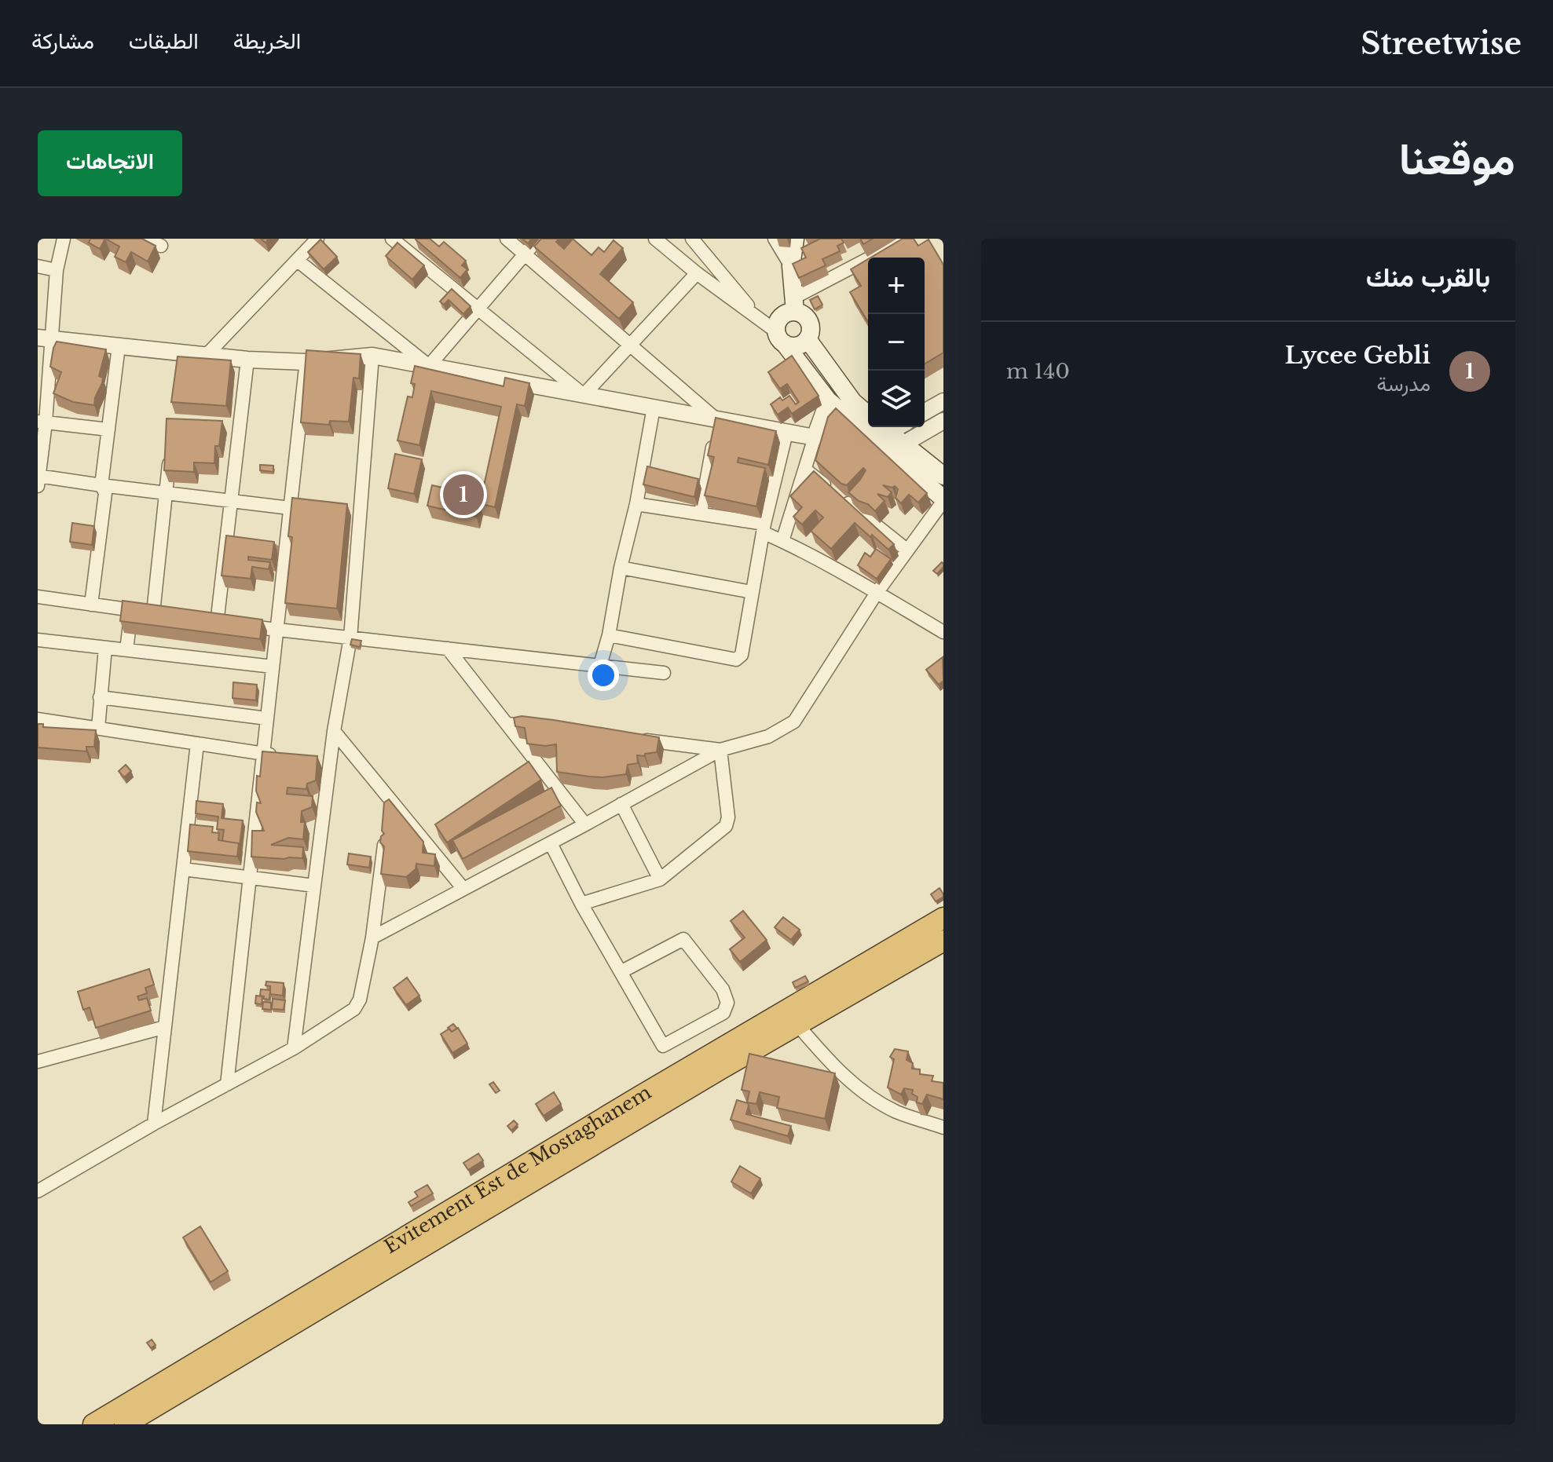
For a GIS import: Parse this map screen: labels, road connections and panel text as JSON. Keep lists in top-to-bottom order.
{
  "streets": {
    "highway": ["Evitement Est de Mostaghanem"]
  },
  "page": {
    "header": "Streetwise",
    "nav": ["الخريطة", "الطبقات", "مشاركة"],
    "title": "موقعنا",
    "buttons": "الاتجاهات",
    "heading": "بالقرب منك",
    "map_buttons": ["+", "−"],
    "list": [
      {
        "mark": "1",
        "name": "Lycee Gebli",
        "note": "مدرسة",
        "value": "140 m"
      }
    ],
    "pins": "1"
  }
}
